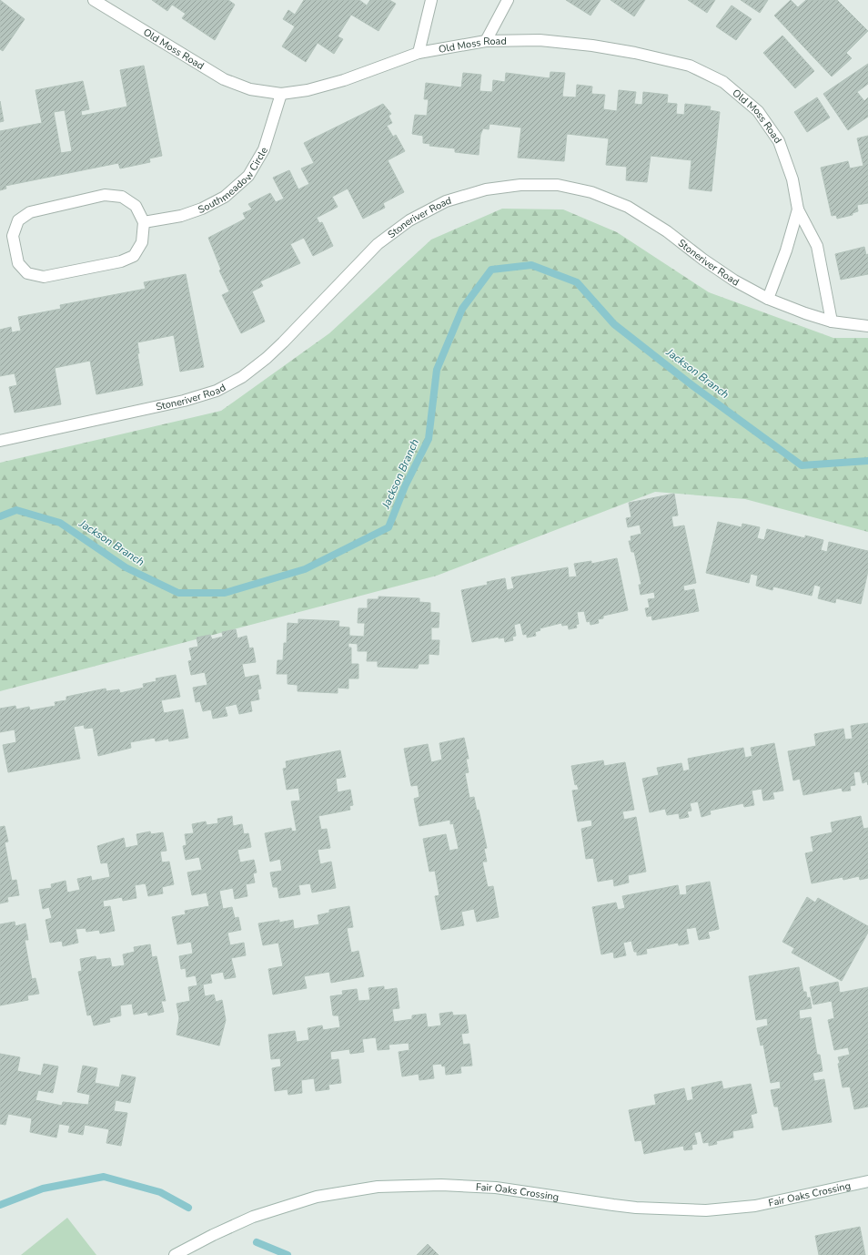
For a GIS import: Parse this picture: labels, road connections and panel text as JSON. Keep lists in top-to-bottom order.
{
  "streets": {
    "street": [
      "Old Moss Road",
      "Southmeadow Circle",
      "Stoneriver Road",
      "Fair Oaks Crossing"
    ]
  },
  "crossings": [
    ["Old Moss Road", "Southmeadow Circle"],
    ["Old Moss Road", "Stoneriver Road"]
  ],
  "water": ["Jackson Branch"]
}
